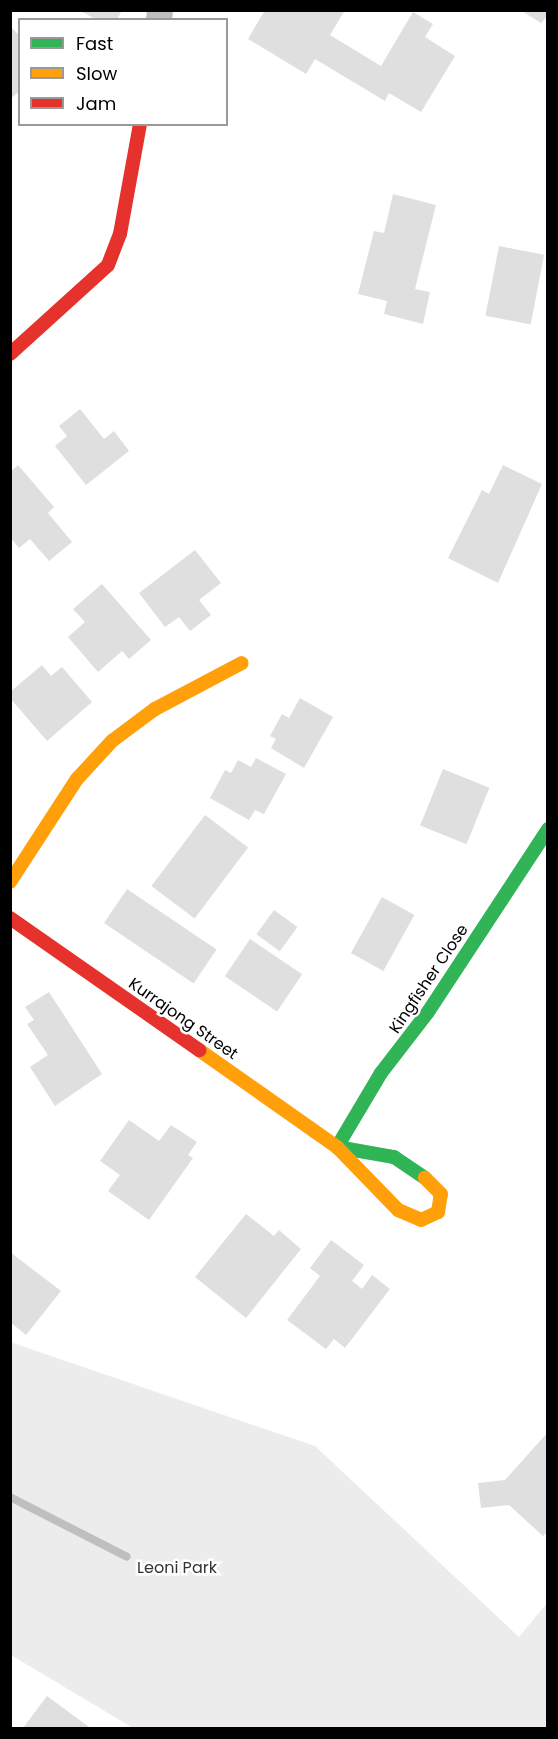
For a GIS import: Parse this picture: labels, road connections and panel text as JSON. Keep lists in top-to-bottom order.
{
  "streets": {
    "street": ["Kingfisher Close", "Kurrajong Street"]
  },
  "crossings": [
    ["Kingfisher Close", "Kurrajong Street"]
  ],
  "parks": ["Leoni Park"],
  "legend": ["Fast", "Slow", "Jam"]
}
